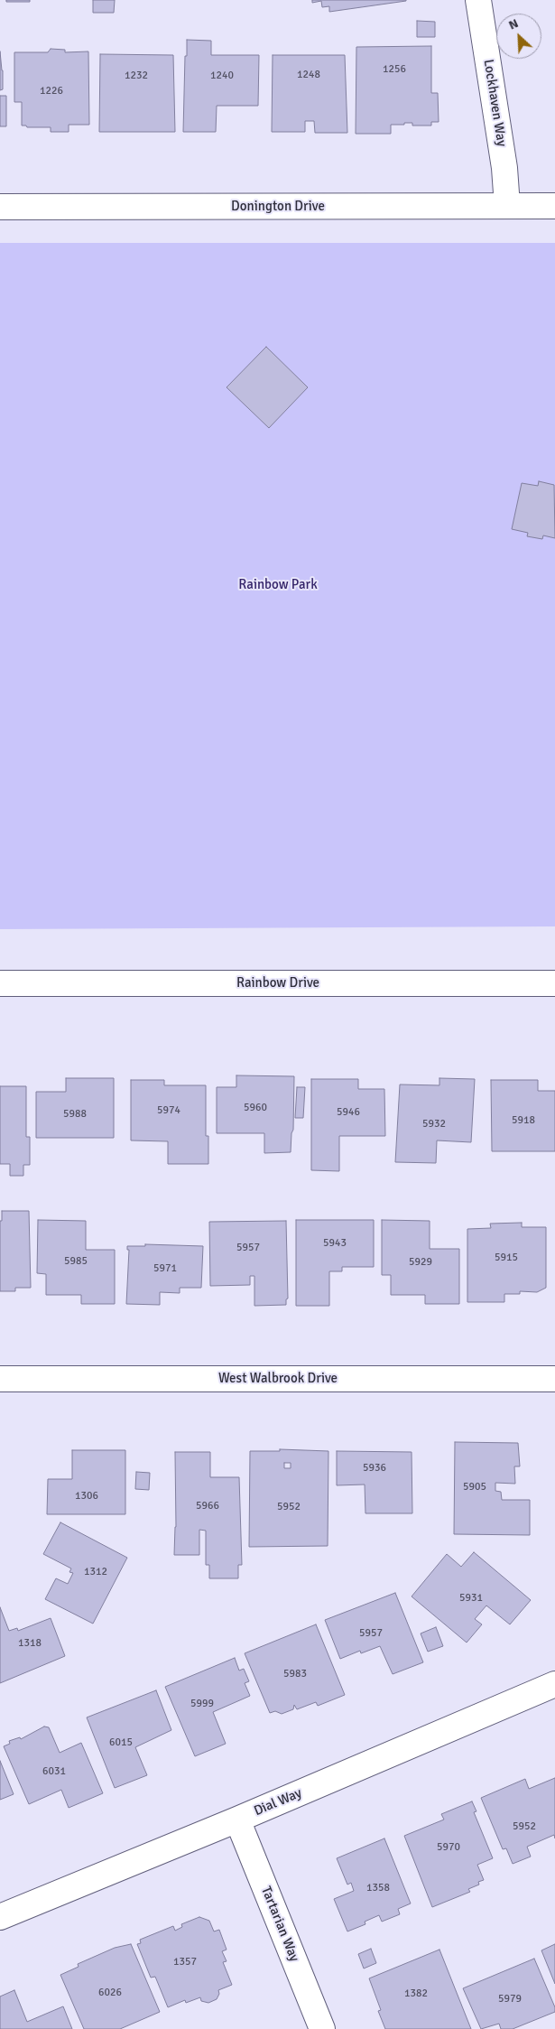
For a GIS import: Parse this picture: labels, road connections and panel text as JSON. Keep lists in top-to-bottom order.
{
  "streets": {
    "street": [
      "Lockhaven Way",
      "Donington Drive",
      "Rainbow Drive",
      "West Walbrook Drive",
      "Dial Way",
      "Tartarian Way"
    ]
  },
  "crossings": [
    ["Lockhaven Way", "Donington Drive"],
    ["Dial Way", "Tartarian Way"]
  ],
  "parks": ["Rainbow Park"],
  "house_numbers": [
    "1256",
    "1248",
    "1232",
    "1240",
    "1226",
    "5960",
    "5974",
    "5946",
    "5988",
    "5918",
    "5932",
    "5943",
    "5957",
    "5915",
    "5985",
    "5929",
    "5971",
    "5936",
    "5905",
    "1306",
    "5966",
    "5952",
    "1312",
    "5931",
    "5957",
    "1318",
    "5983",
    "5999",
    "6015",
    "6031",
    "5952",
    "5970",
    "1358",
    "1357",
    "6026",
    "1382",
    "5979"
  ],
  "north": "top left"
}
